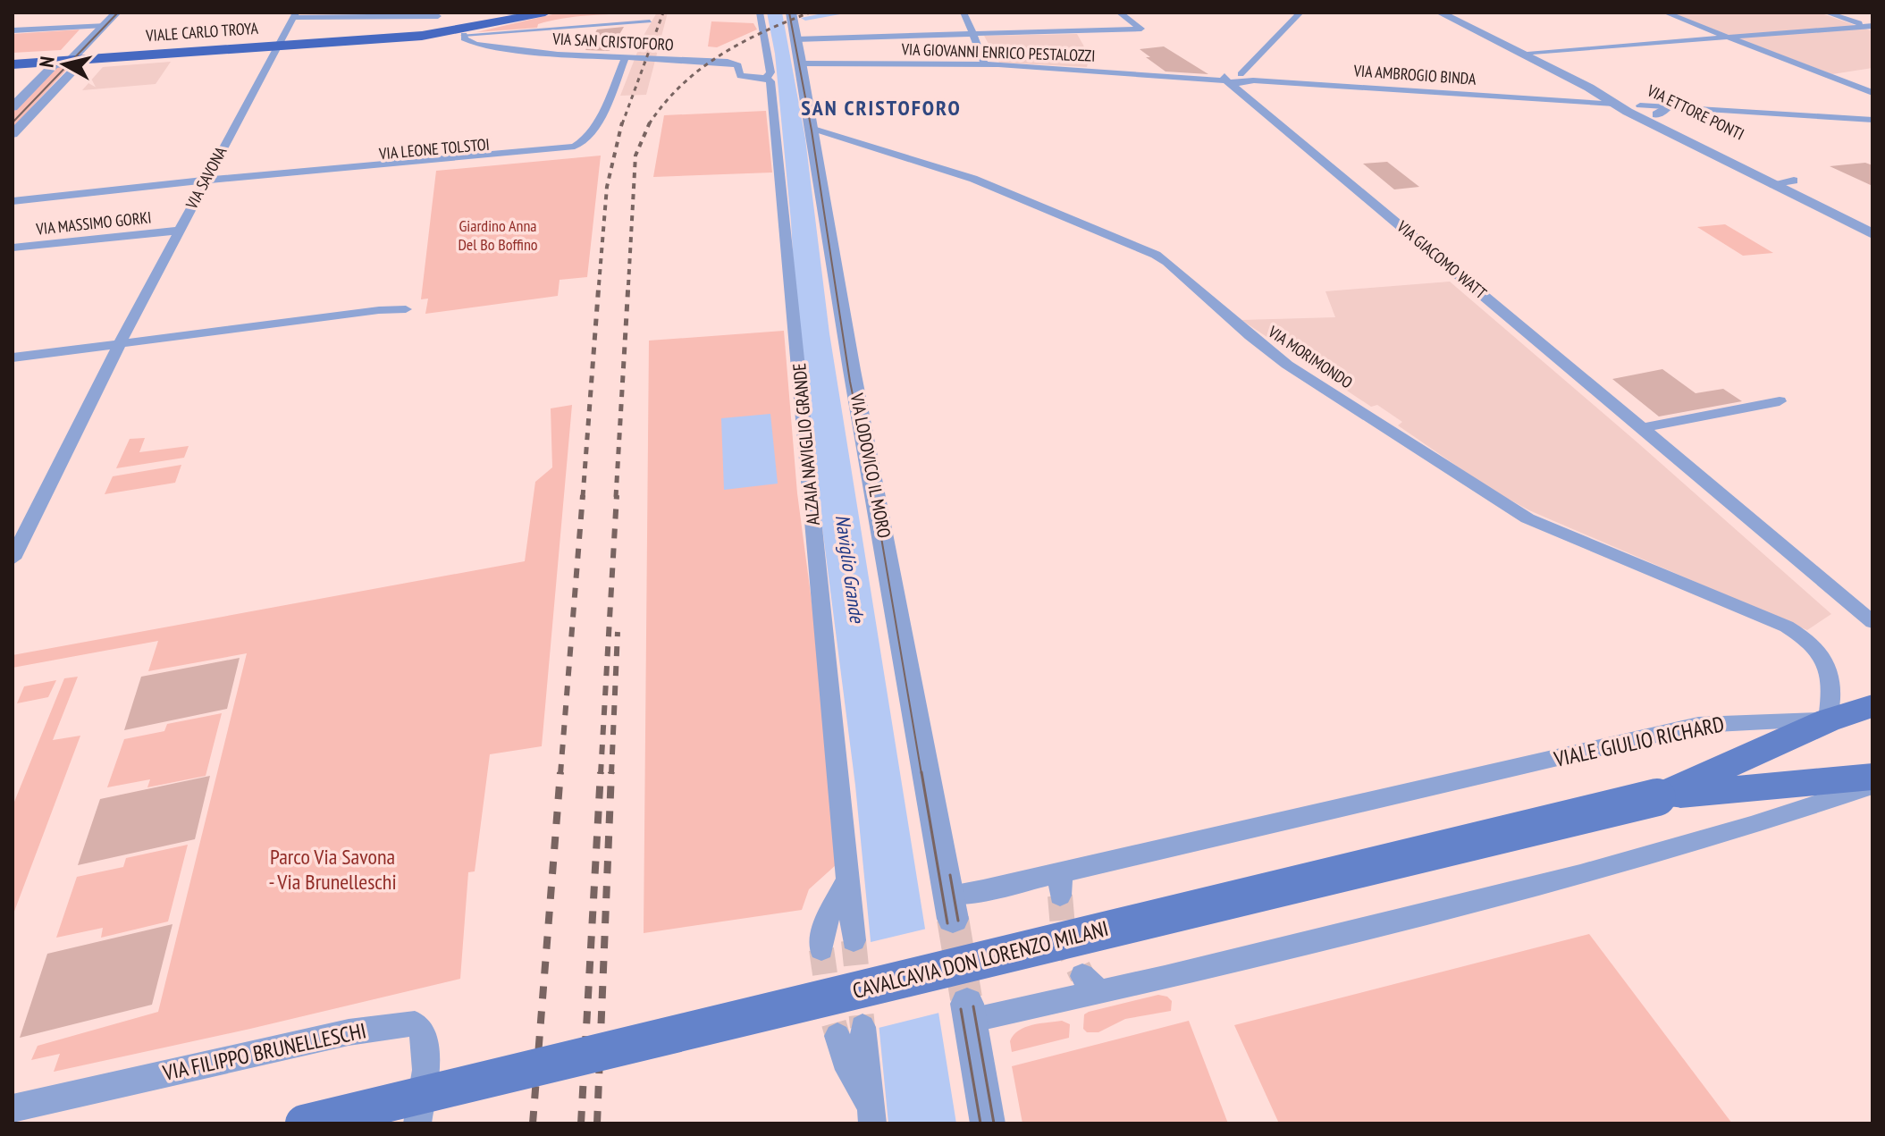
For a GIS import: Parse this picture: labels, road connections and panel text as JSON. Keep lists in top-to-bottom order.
{
  "streets": {
    "main road": ["VIALE CARLO TROYA", "VIALE GIULIO RICHARD", "CAVALCAVIA DON LORENZO MILANI"],
    "street": [
      "VIA SAN CRISTOFORO",
      "VIA GIOVANNI ENRICO PESTALOZZI",
      "VIA AMBROGIO BINDA",
      "VIA ETTORE PONTI",
      "VIA LEONE TOLSTOI",
      "VIA SAVONA",
      "VIA MASSIMO GORKI",
      "VIA GIACOMO WATT",
      "VIA MORIMONDO",
      "ALZAIA NAVIGLIO GRANDE",
      "VIA LODOVICO IL MORO",
      "VIA FILIPPO BRUNELLESCHI"
    ]
  },
  "crossings": [
    ["VIALE CARLO TROYA", "VIA SAN CRISTOFORO"],
    ["VIALE CARLO TROYA", "VIA SAVONA"],
    ["VIA SAN CRISTOFORO", "VIA LEONE TOLSTOI"],
    ["VIA SAN CRISTOFORO", "ALZAIA NAVIGLIO GRANDE"],
    ["VIA GIOVANNI ENRICO PESTALOZZI", "VIA AMBROGIO BINDA"],
    ["VIA GIOVANNI ENRICO PESTALOZZI", "VIA GIACOMO WATT"],
    ["VIA GIOVANNI ENRICO PESTALOZZI", "VIA LODOVICO IL MORO"],
    ["VIA AMBROGIO BINDA", "VIA ETTORE PONTI"],
    ["VIA LEONE TOLSTOI", "VIA SAVONA"],
    ["VIA SAVONA", "VIA MASSIMO GORKI"],
    ["VIA MORIMONDO", "VIA LODOVICO IL MORO"],
    ["VIA MORIMONDO", "VIALE GIULIO RICHARD"],
    ["VIA LODOVICO IL MORO", "VIALE GIULIO RICHARD"],
    ["VIALE GIULIO RICHARD", "CAVALCAVIA DON LORENZO MILANI"]
  ],
  "districts": ["SAN CRISTOFORO"],
  "water": ["Naviglio Grande"],
  "parks": ["Giardino Anna Del Bo Boffino", "Parco Via Savona - Via Brunelleschi"],
  "north": "left"
}
